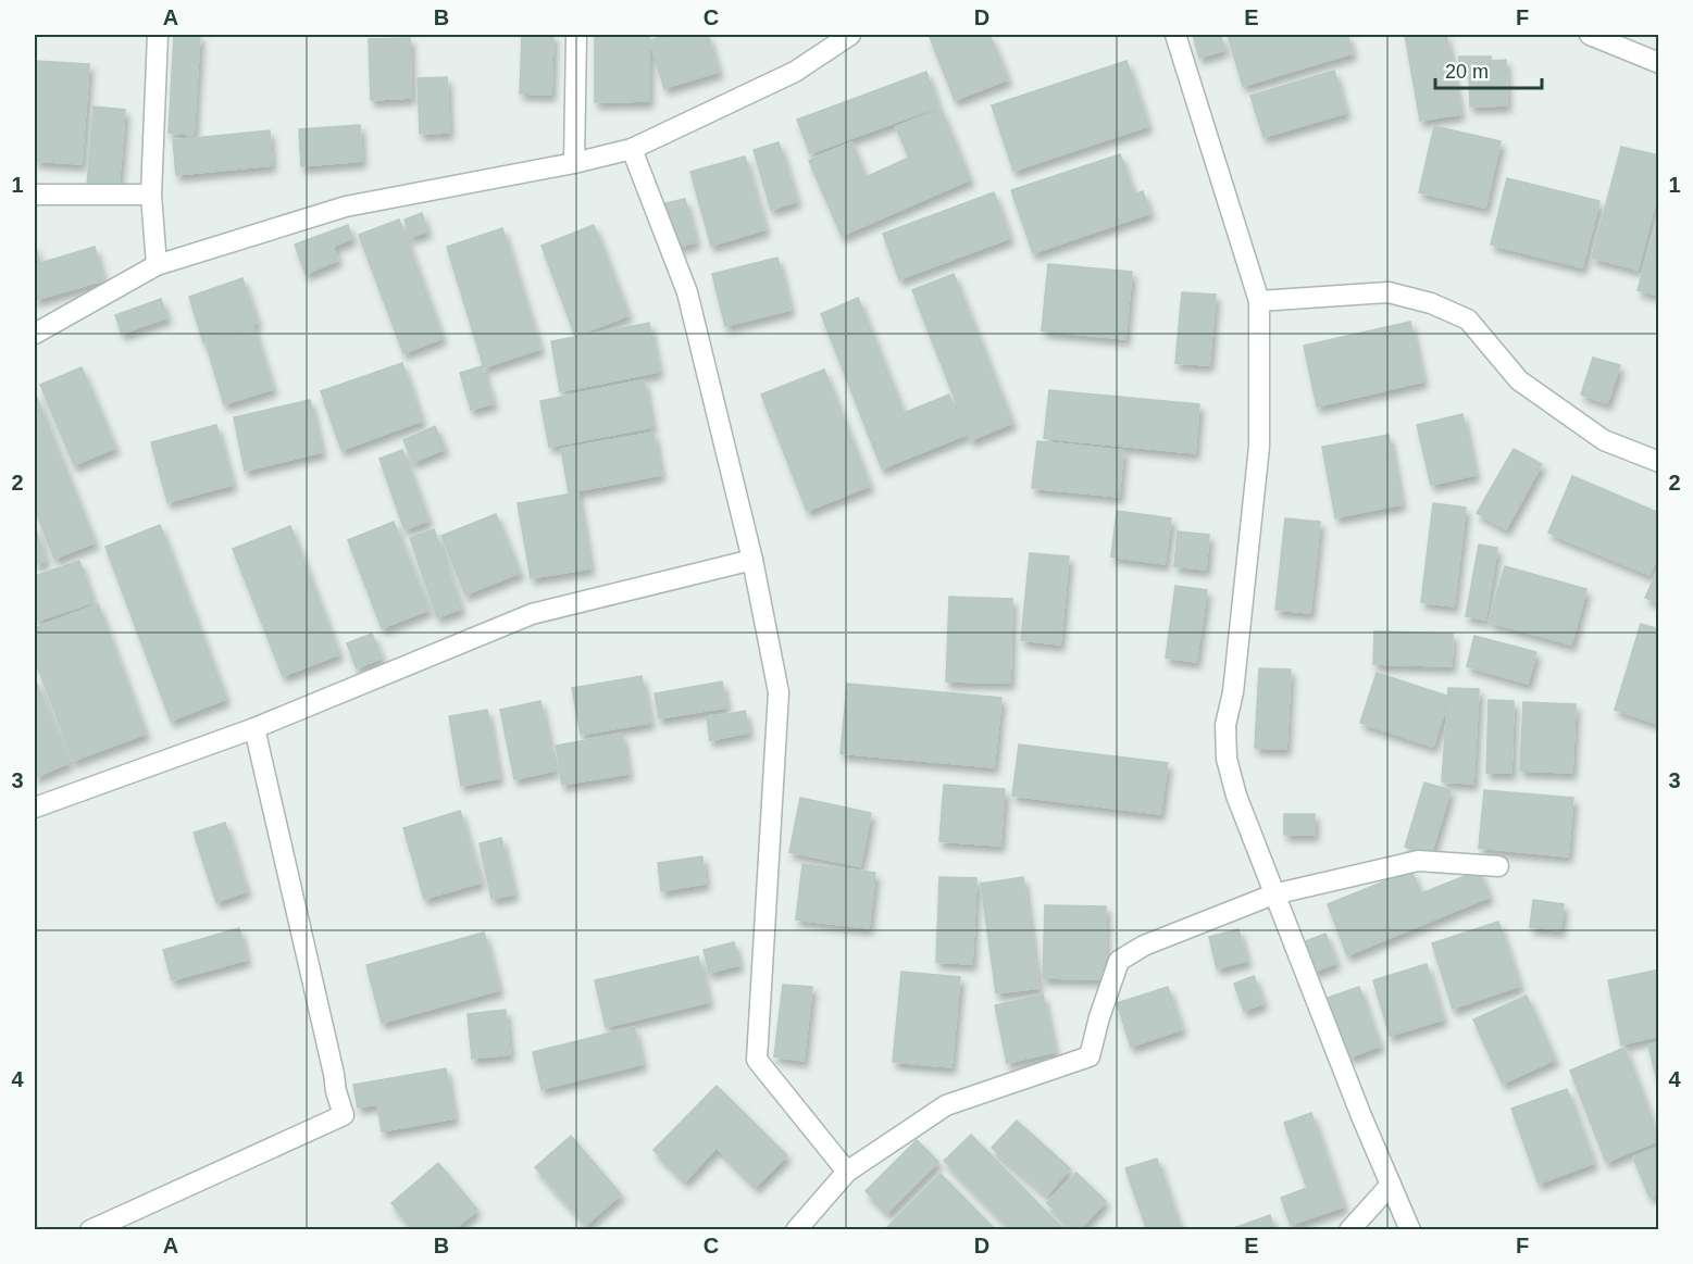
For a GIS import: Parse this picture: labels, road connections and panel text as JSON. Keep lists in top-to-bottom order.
{
  "scale_bar": "20 m",
  "grid": {
    "columns": [
      "A",
      "B",
      "C",
      "D",
      "E",
      "F"
    ],
    "rows": [
      "1",
      "2",
      "3",
      "4"
    ]
  }
}
